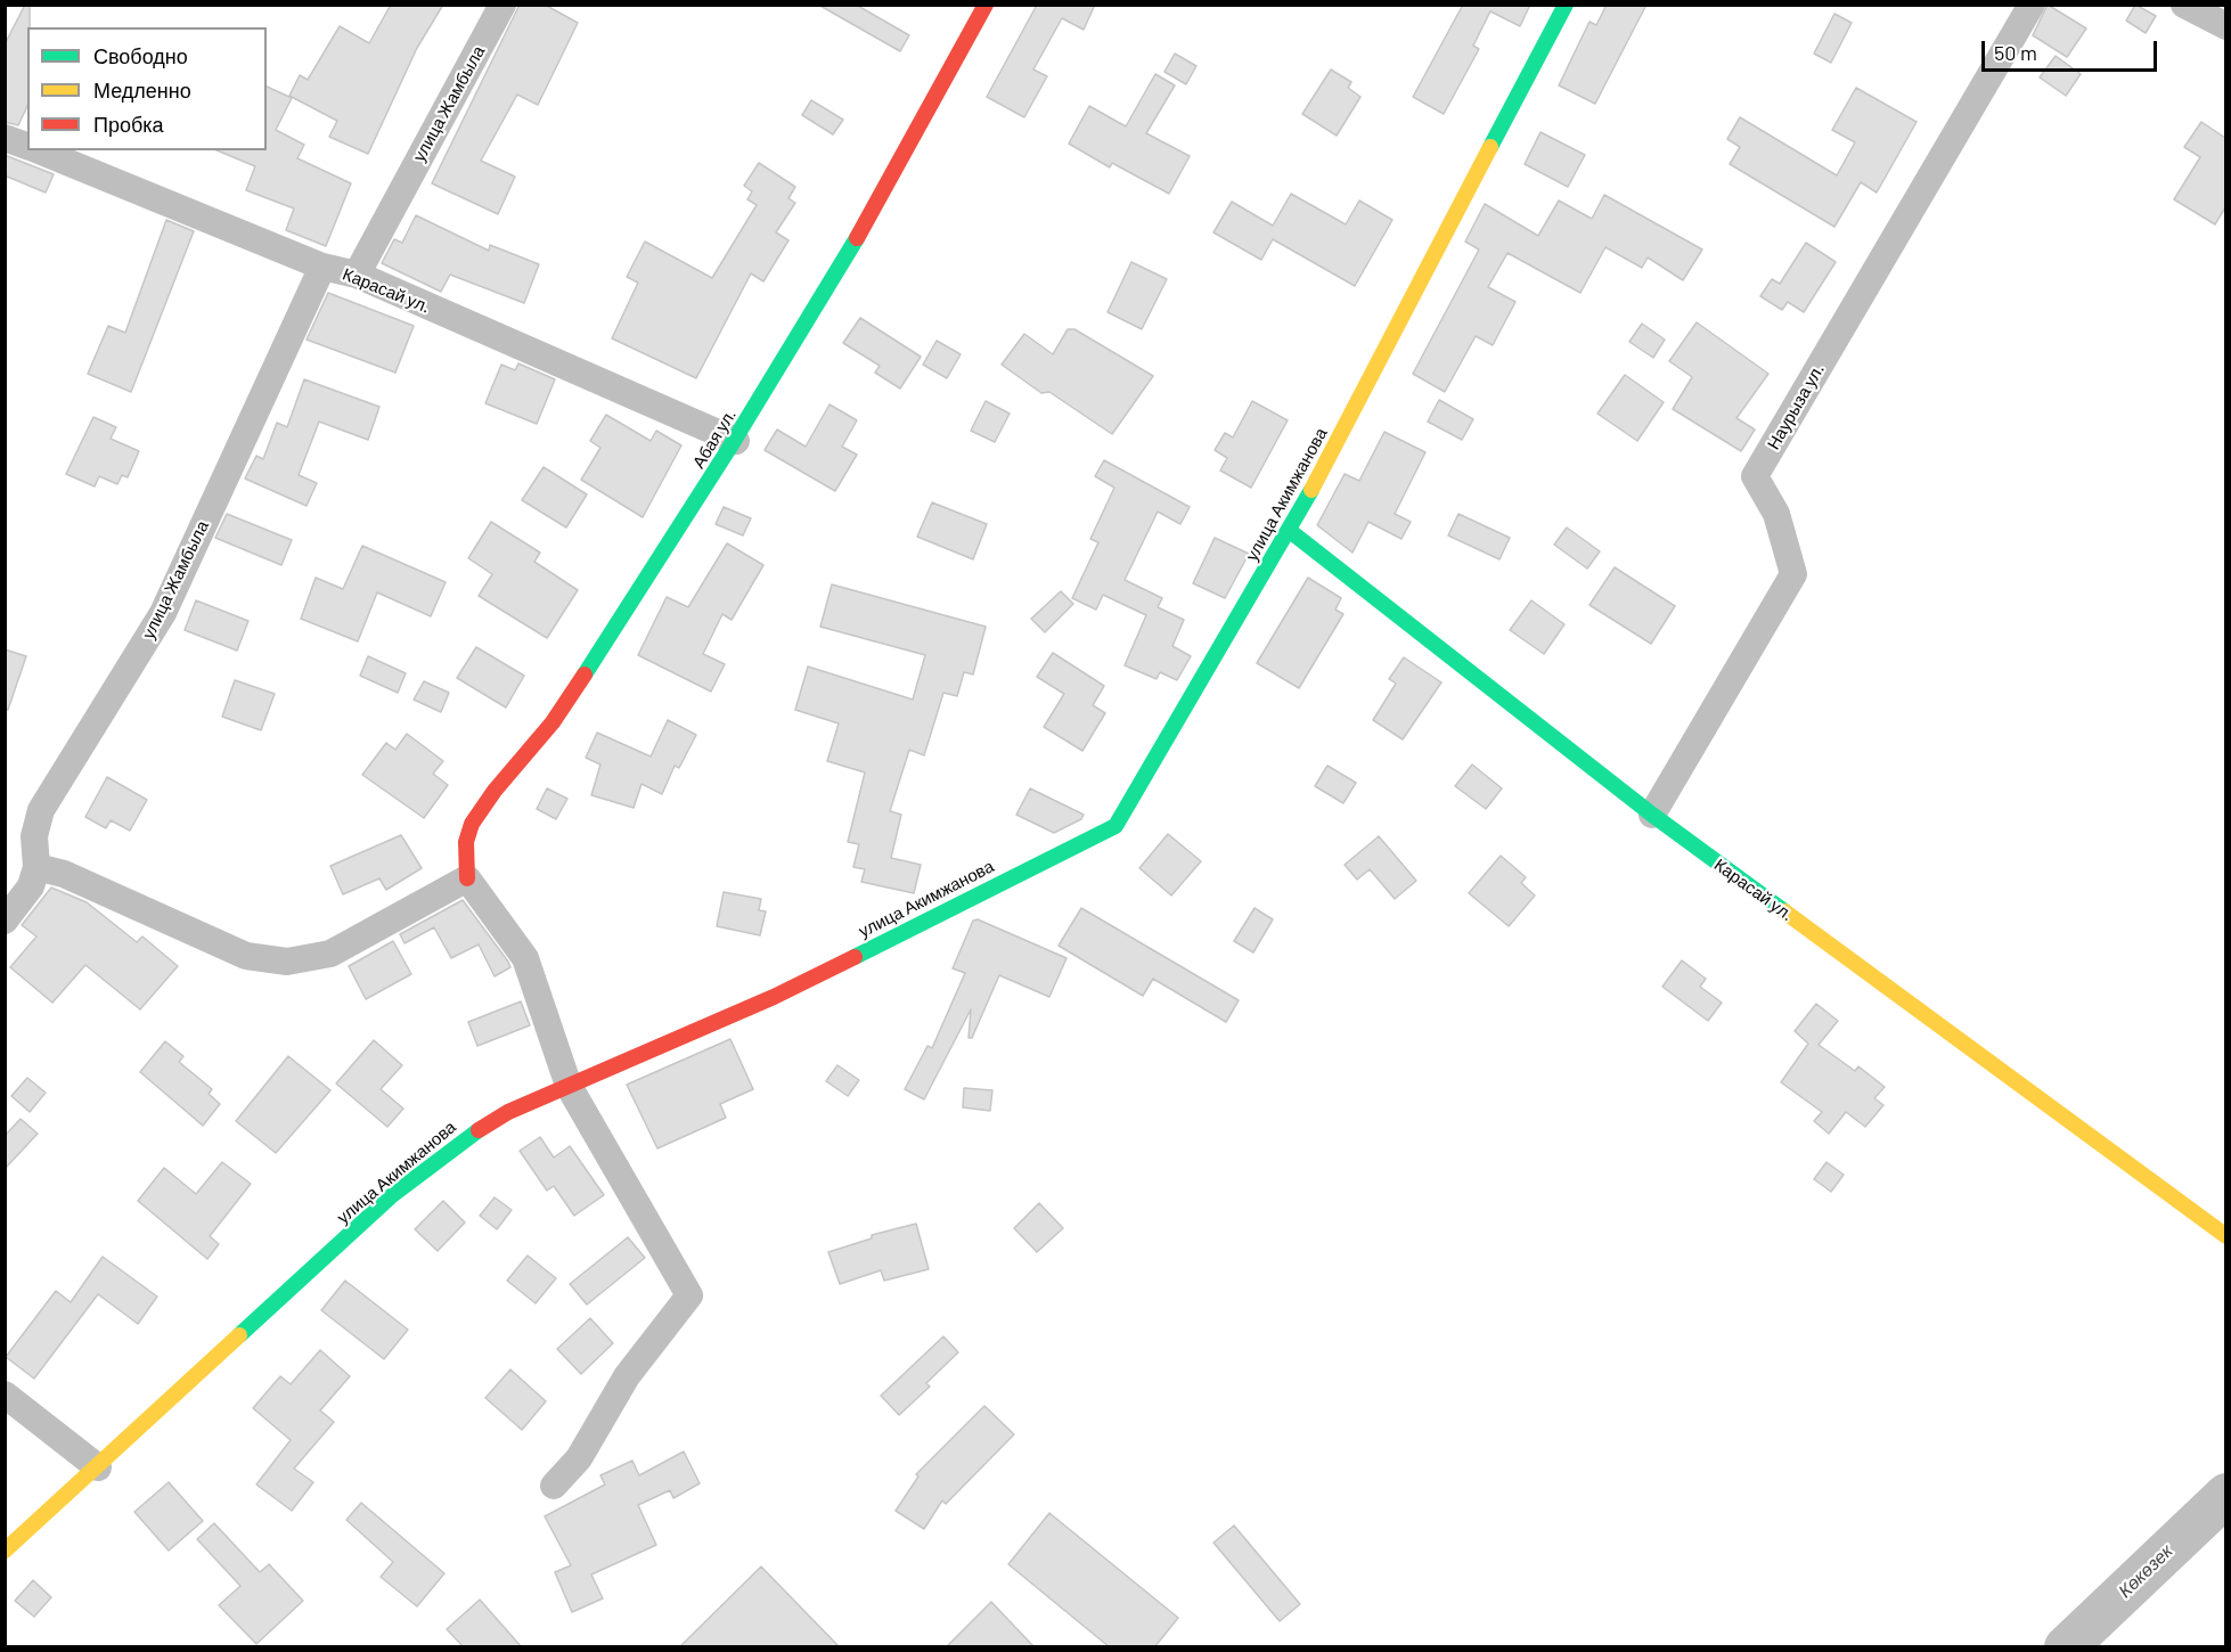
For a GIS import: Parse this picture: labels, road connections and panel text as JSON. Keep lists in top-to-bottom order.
{
  "streets": {
    "street": [
      "улица Жамбыла",
      "Карасай ул.",
      "Наурыза ул.",
      "Абая ул.",
      "улица Акимжанова"
    ]
  },
  "crossings": [
    ["улица Жамбыла", "Карасай ул."],
    ["Карасай ул.", "Наурыза ул."],
    ["Карасай ул.", "Абая ул."],
    ["Карасай ул.", "улица Акимжанова"]
  ],
  "water": ["Көкөзек"],
  "legend": ["Свободно", "Медленно", "Пробка"],
  "scale_bar": "50 m"
}
